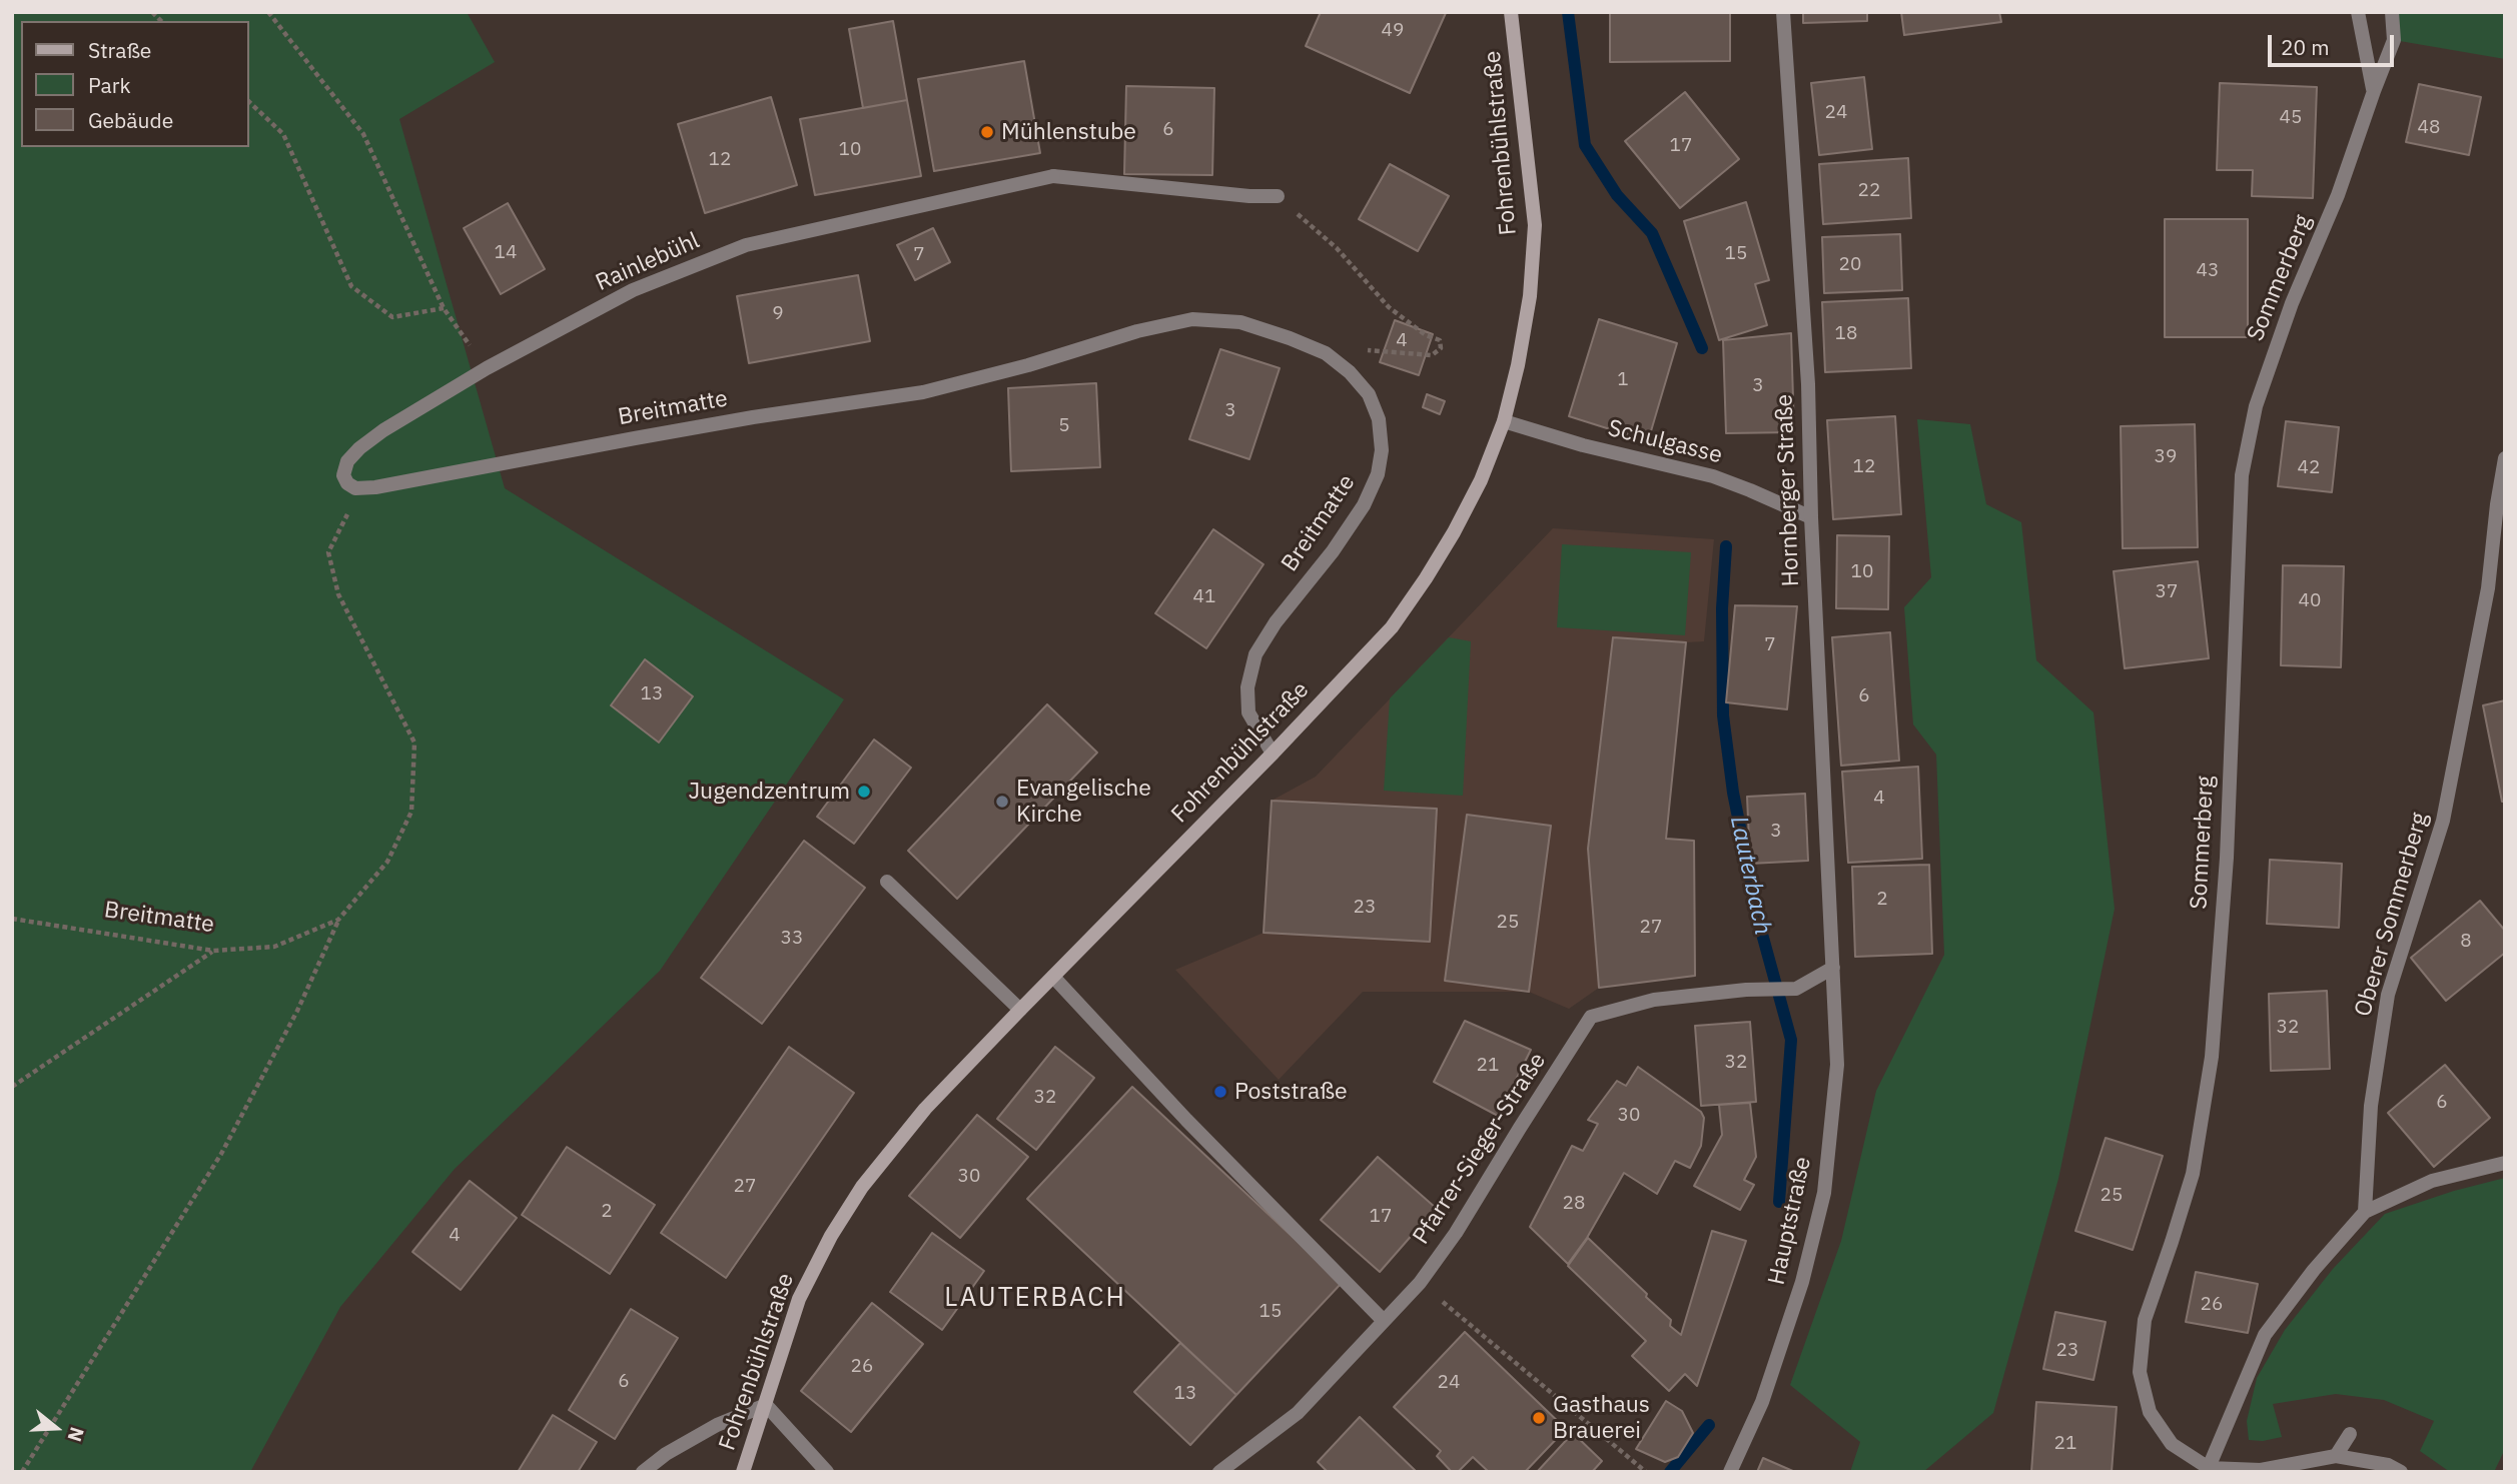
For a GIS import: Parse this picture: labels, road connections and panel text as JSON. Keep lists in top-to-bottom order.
{
  "streets": {
    "main road": ["Fohrenbühlstraße"],
    "street": [
      "Rainlebühl",
      "Sommerberg",
      "Breitmatte",
      "Schulgasse",
      "Hornberger Straße",
      "Oberer Sommerberg",
      "Pfarrer-Sieger-Straße",
      "Hauptstraße"
    ]
  },
  "crossings": [
    ["Fohrenbühlstraße", "Breitmatte"],
    ["Fohrenbühlstraße", "Schulgasse"],
    ["Rainlebühl", "Breitmatte"],
    ["Schulgasse", "Hornberger Straße"],
    ["Hornberger Straße", "Pfarrer-Sieger-Straße"],
    ["Hornberger Straße", "Hauptstraße"],
    ["Pfarrer-Sieger-Straße", "Hauptstraße"]
  ],
  "districts": ["LAUTERBACH"],
  "water": ["Lauterbach"],
  "places": [
    "Mühlenstube",
    "Jugendzentrum",
    "Evangelische Kirche",
    "Poststraße",
    "Gasthaus Brauerei"
  ],
  "house_numbers": [
    "49",
    "24",
    "45",
    "48",
    "6",
    "17",
    "10",
    "12",
    "22",
    "14",
    "15",
    "7",
    "20",
    "43",
    "9",
    "18",
    "4",
    "1",
    "3",
    "3",
    "5",
    "39",
    "12",
    "42",
    "10",
    "37",
    "41",
    "40",
    "7",
    "13",
    "6",
    "4",
    "3",
    "2",
    "23",
    "25",
    "27",
    "33",
    "8",
    "32",
    "32",
    "21",
    "32",
    "6",
    "30",
    "30",
    "27",
    "25",
    "28",
    "2",
    "17",
    "4",
    "26",
    "15",
    "23",
    "26",
    "6",
    "24",
    "13",
    "21"
  ],
  "legend": ["Straße", "Park", "Gebäude"],
  "scale_bar": "20 m",
  "north": "right"
}
